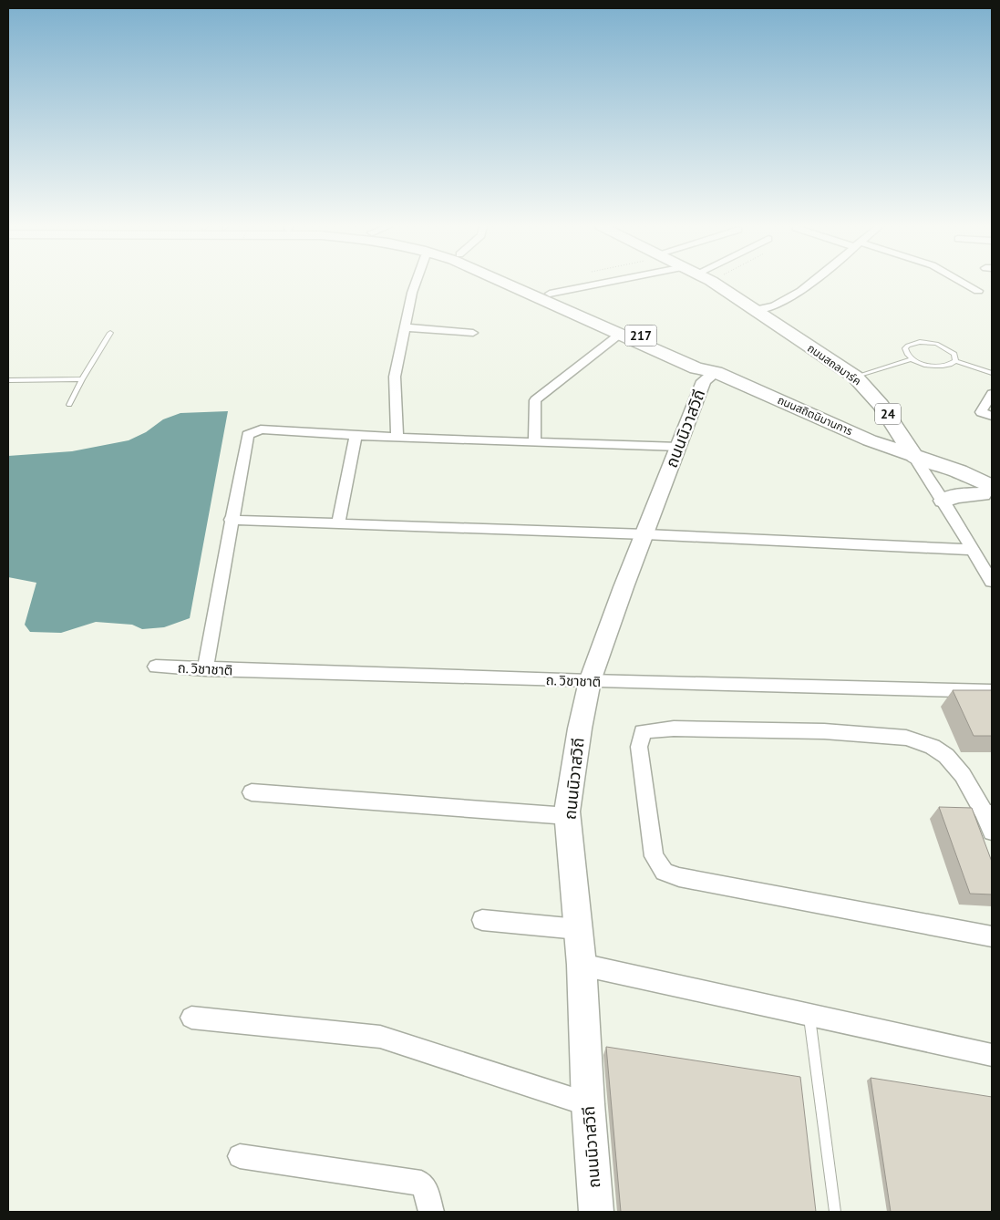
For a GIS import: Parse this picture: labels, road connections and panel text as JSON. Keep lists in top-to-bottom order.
{
  "streets": {
    "main road": [
      "217",
      "ถนนสถลมาร์ค",
      "24",
      "ถนนสถิตนิมานการ",
      "ถนนนิวาสวิถี"
    ],
    "street": ["ถ. วิชาชาติ"]
  },
  "crossings": [
    ["ถนนสถลมาร์ค", "ถนนสถิตนิมานการ"],
    ["ถนนสถิตนิมานการ", "ถนนนิวาสวิถี"],
    ["ถนนนิวาสวิถี", "ถ. วิชาชาติ"]
  ]
}
